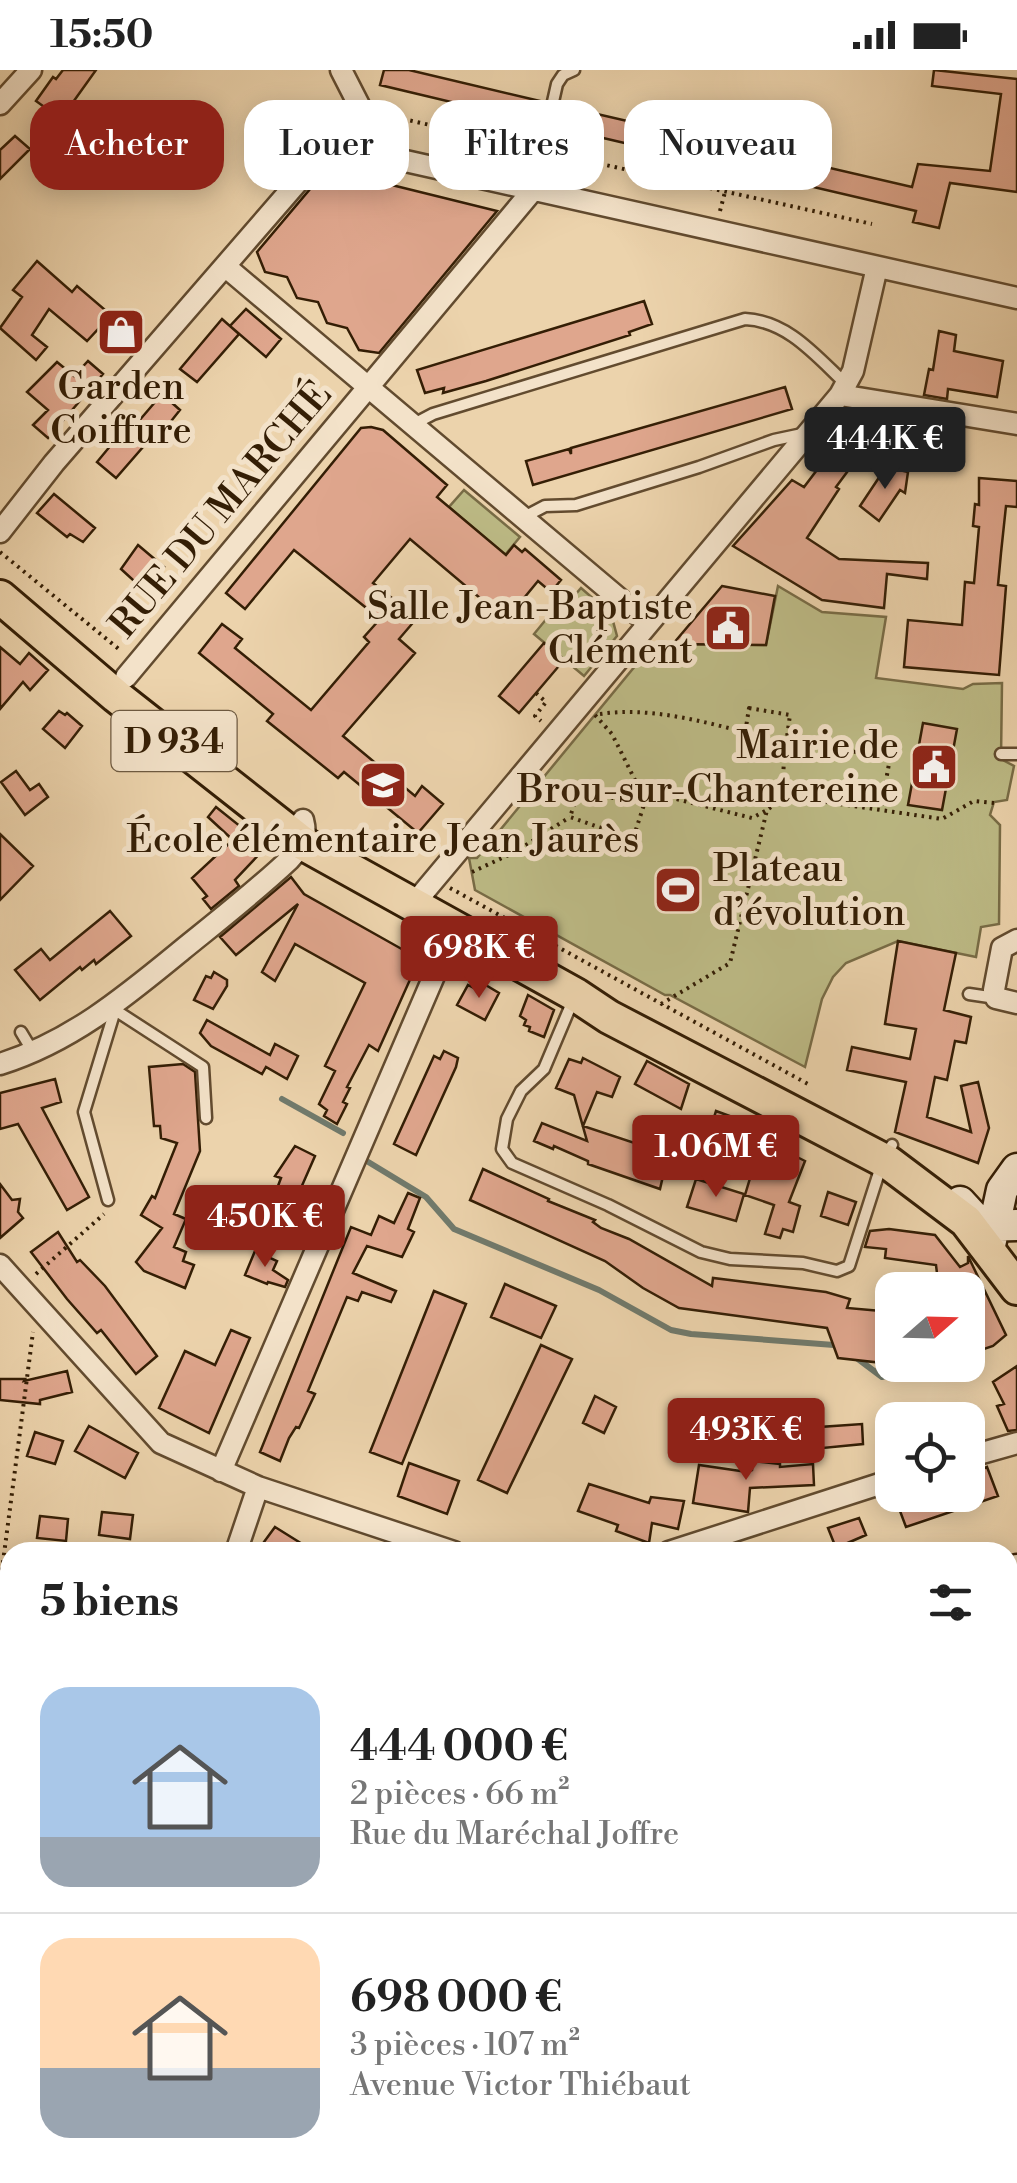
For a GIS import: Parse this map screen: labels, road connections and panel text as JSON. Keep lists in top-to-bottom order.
{
  "streets": {
    "main road": ["D 934"],
    "street": ["RUE DU MARCHÉ"]
  },
  "crossings": [
    ["RUE DU MARCHÉ", "D 934"]
  ],
  "places": {
    "shop": ["Garden Coiffure"],
    "public building": ["Salle Jean-Baptiste Clément", "Mairie de Brou-sur-Chantereine"],
    "school or university": ["École élémentaire Jean Jaurès"],
    "sports": ["Plateau d’évolution"]
  },
  "north": "right",
  "page": {
    "status": "15:50",
    "chip": [
      "Acheter",
      "Louer",
      "Filtres",
      "Nouveau"
    ],
    "price": [
      "444K €",
      "698K €",
      "1.06M €",
      "450K €",
      "493K €"
    ],
    "heading": "5 biens",
    "list": [
      {
        "name": "444 000 €",
        "note": "2 pièces · 66 m² · Rue du Maréchal Joffre"
      },
      {
        "name": "698 000 €",
        "note": "3 pièces · 107 m² · Avenue Victor Thiébaut"
      }
    ]
  }
}
